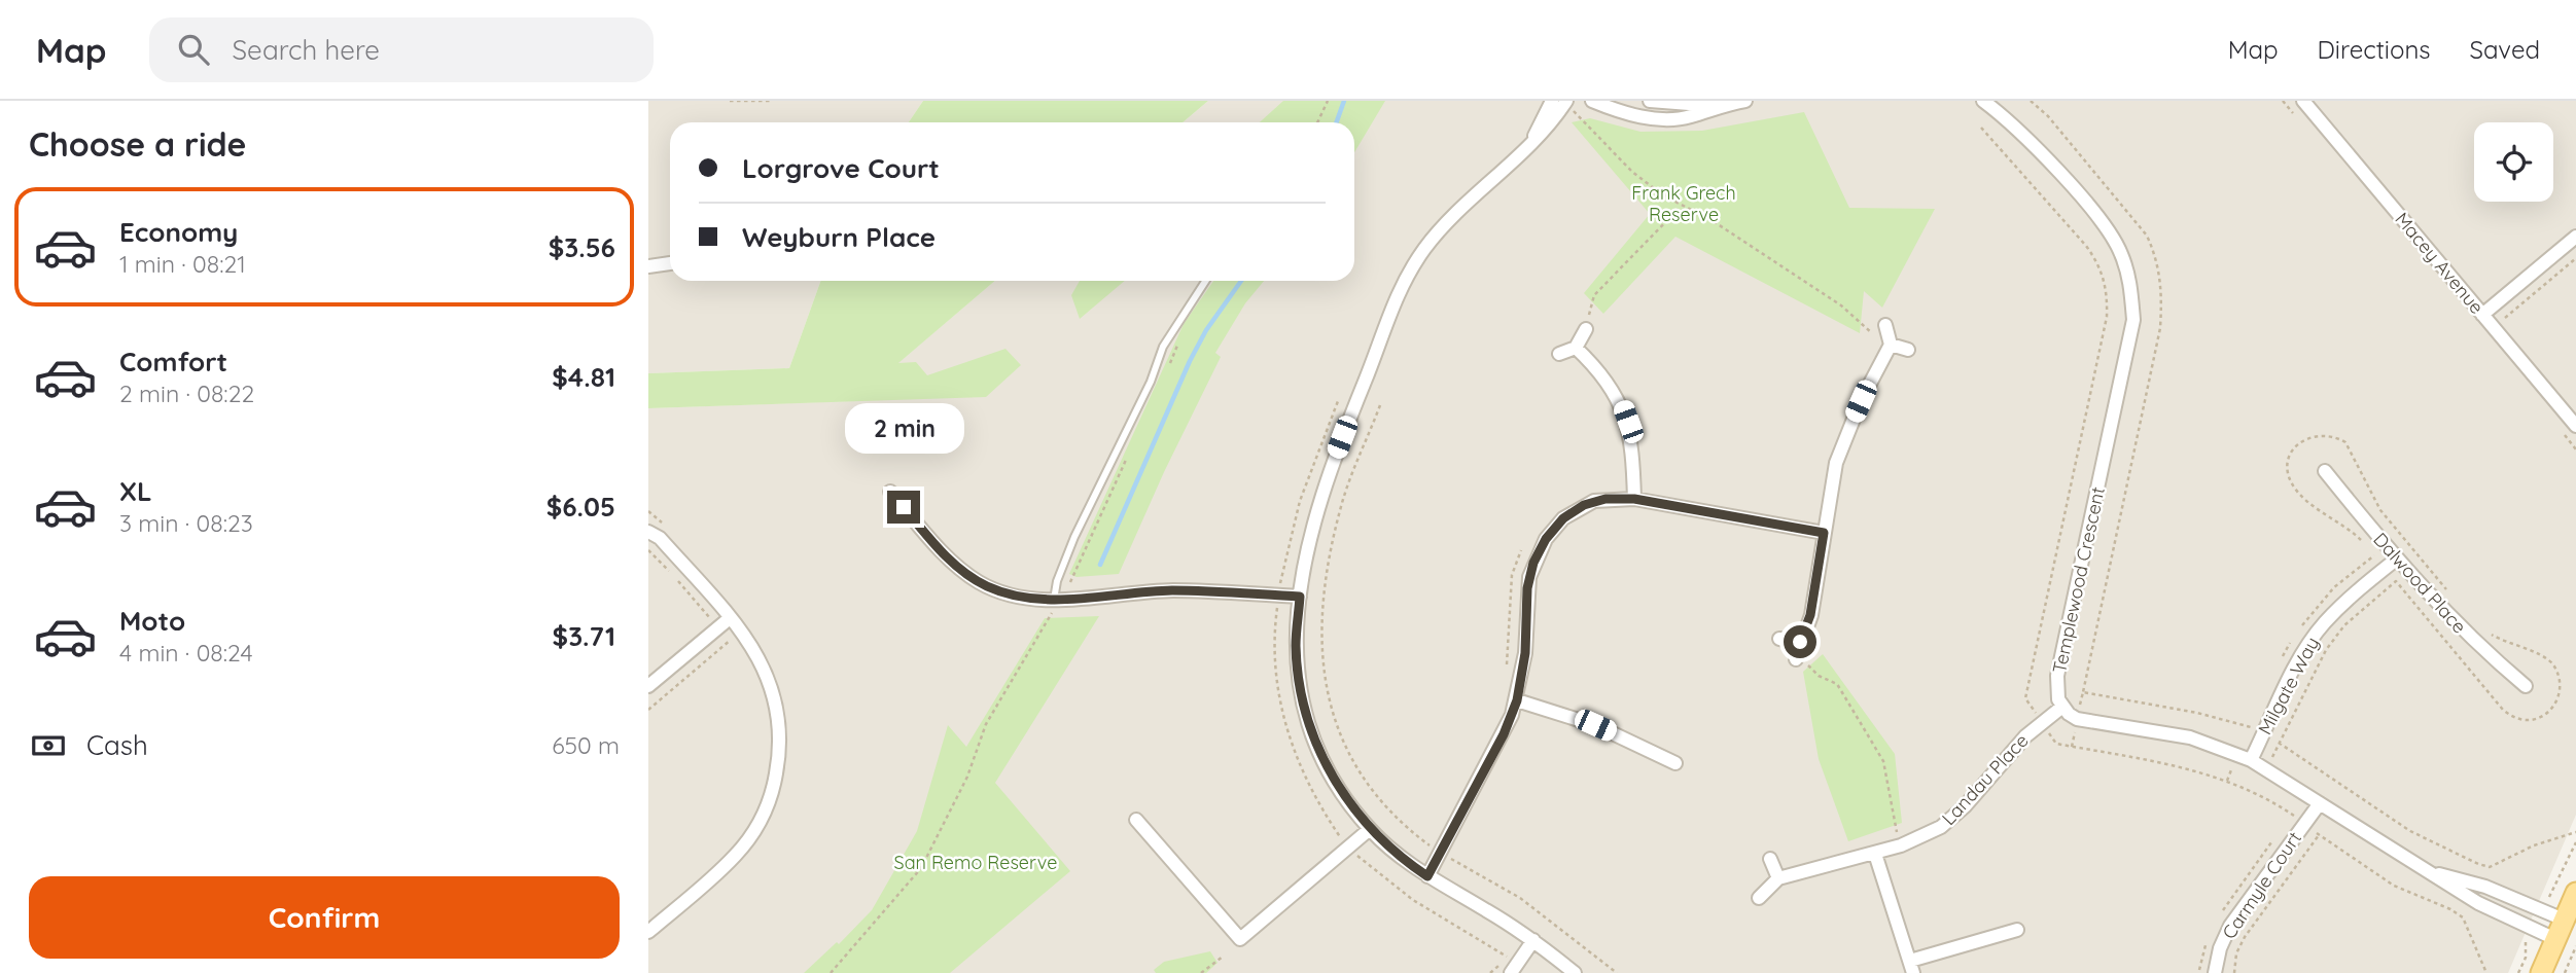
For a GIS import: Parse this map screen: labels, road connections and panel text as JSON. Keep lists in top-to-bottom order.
{
  "streets": {
    "street": [
      "Macey Avenue",
      "Templewood Crescent",
      "Dalwood Place",
      "Milgate Way",
      "Landau Place",
      "Carmyle Court"
    ]
  },
  "crossings": [
    ["Templewood Crescent", "Landau Place"],
    ["Dalwood Place", "Milgate Way"]
  ],
  "parks": ["Frank Grech Reserve", "San Remo Reserve"],
  "page": {
    "header": "Map",
    "search": "Search here",
    "nav": ["Map", "Directions", "Saved"],
    "heading": "Choose a ride",
    "banner": ["Lorgrove Court", "Weyburn Place"],
    "list": [
      {
        "name": "Economy",
        "note": "1 min · 08:21",
        "value": "$3.56"
      },
      {
        "name": "Comfort",
        "note": "2 min · 08:22",
        "value": "$4.81"
      },
      {
        "name": "XL",
        "note": "3 min · 08:23",
        "value": "$6.05"
      },
      {
        "name": "Moto",
        "note": "4 min · 08:24",
        "value": "$3.71"
      }
    ],
    "bubble": "2 min",
    "pay": ["Cash", "650 m"],
    "buttons": "Confirm"
  }
}
